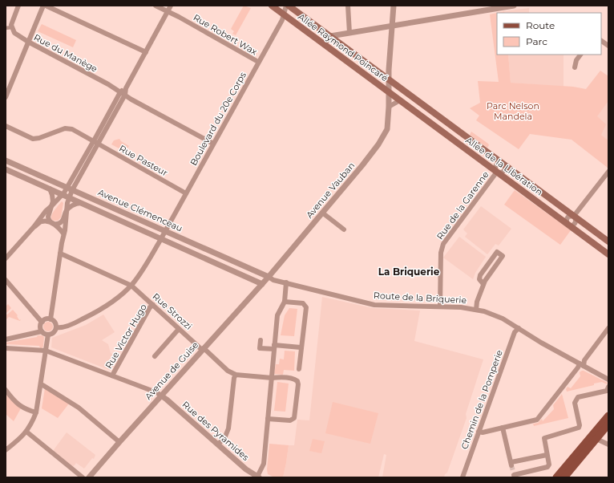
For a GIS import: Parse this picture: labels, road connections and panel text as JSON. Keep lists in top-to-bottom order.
{
  "streets": {
    "main road": ["Allée Raymond Poincaré", "Allée de la Libération"],
    "street": [
      "Rue Robert Wax",
      "Rue du Manège",
      "Boulevard du 20e Corps",
      "Rue Pasteur",
      "Avenue Vauban",
      "Rue de la Garenne",
      "Avenue Clémenceau",
      "Route de la Briquerie",
      "Rue Strozzi",
      "Rue Victor Hugo",
      "Avenue de Guise",
      "Chemin de la Pomperie",
      "Rue des Pyramides"
    ]
  },
  "crossings": [
    ["Rue Robert Wax", "Boulevard du 20e Corps"],
    ["Allée Raymond Poincaré", "Boulevard du 20e Corps"],
    ["Allée Raymond Poincaré", "Allée de la Libération"],
    ["Allée Raymond Poincaré", "Avenue Vauban"],
    ["Rue du Manège", "Boulevard du 20e Corps"],
    ["Boulevard du 20e Corps", "Rue Pasteur"],
    ["Boulevard du 20e Corps", "Avenue Clémenceau"],
    ["Boulevard du 20e Corps", "Rue Strozzi"],
    ["Allée de la Libération", "Avenue Vauban"],
    ["Allée de la Libération", "Rue de la Garenne"],
    ["Avenue Vauban", "Avenue Clémenceau"],
    ["Avenue Vauban", "Route de la Briquerie"],
    ["Avenue Vauban", "Avenue de Guise"],
    ["Rue de la Garenne", "Route de la Briquerie"],
    ["Avenue Clémenceau", "Route de la Briquerie"],
    ["Avenue Clémenceau", "Avenue de Guise"],
    ["Route de la Briquerie", "Avenue de Guise"],
    ["Route de la Briquerie", "Chemin de la Pomperie"],
    ["Rue Strozzi", "Rue Victor Hugo"],
    ["Rue Strozzi", "Avenue de Guise"],
    ["Avenue de Guise", "Rue des Pyramides"]
  ],
  "districts": ["La Briquerie"],
  "parks": ["Parc Nelson Mandela"],
  "legend": ["Route", "Parc"]
}
